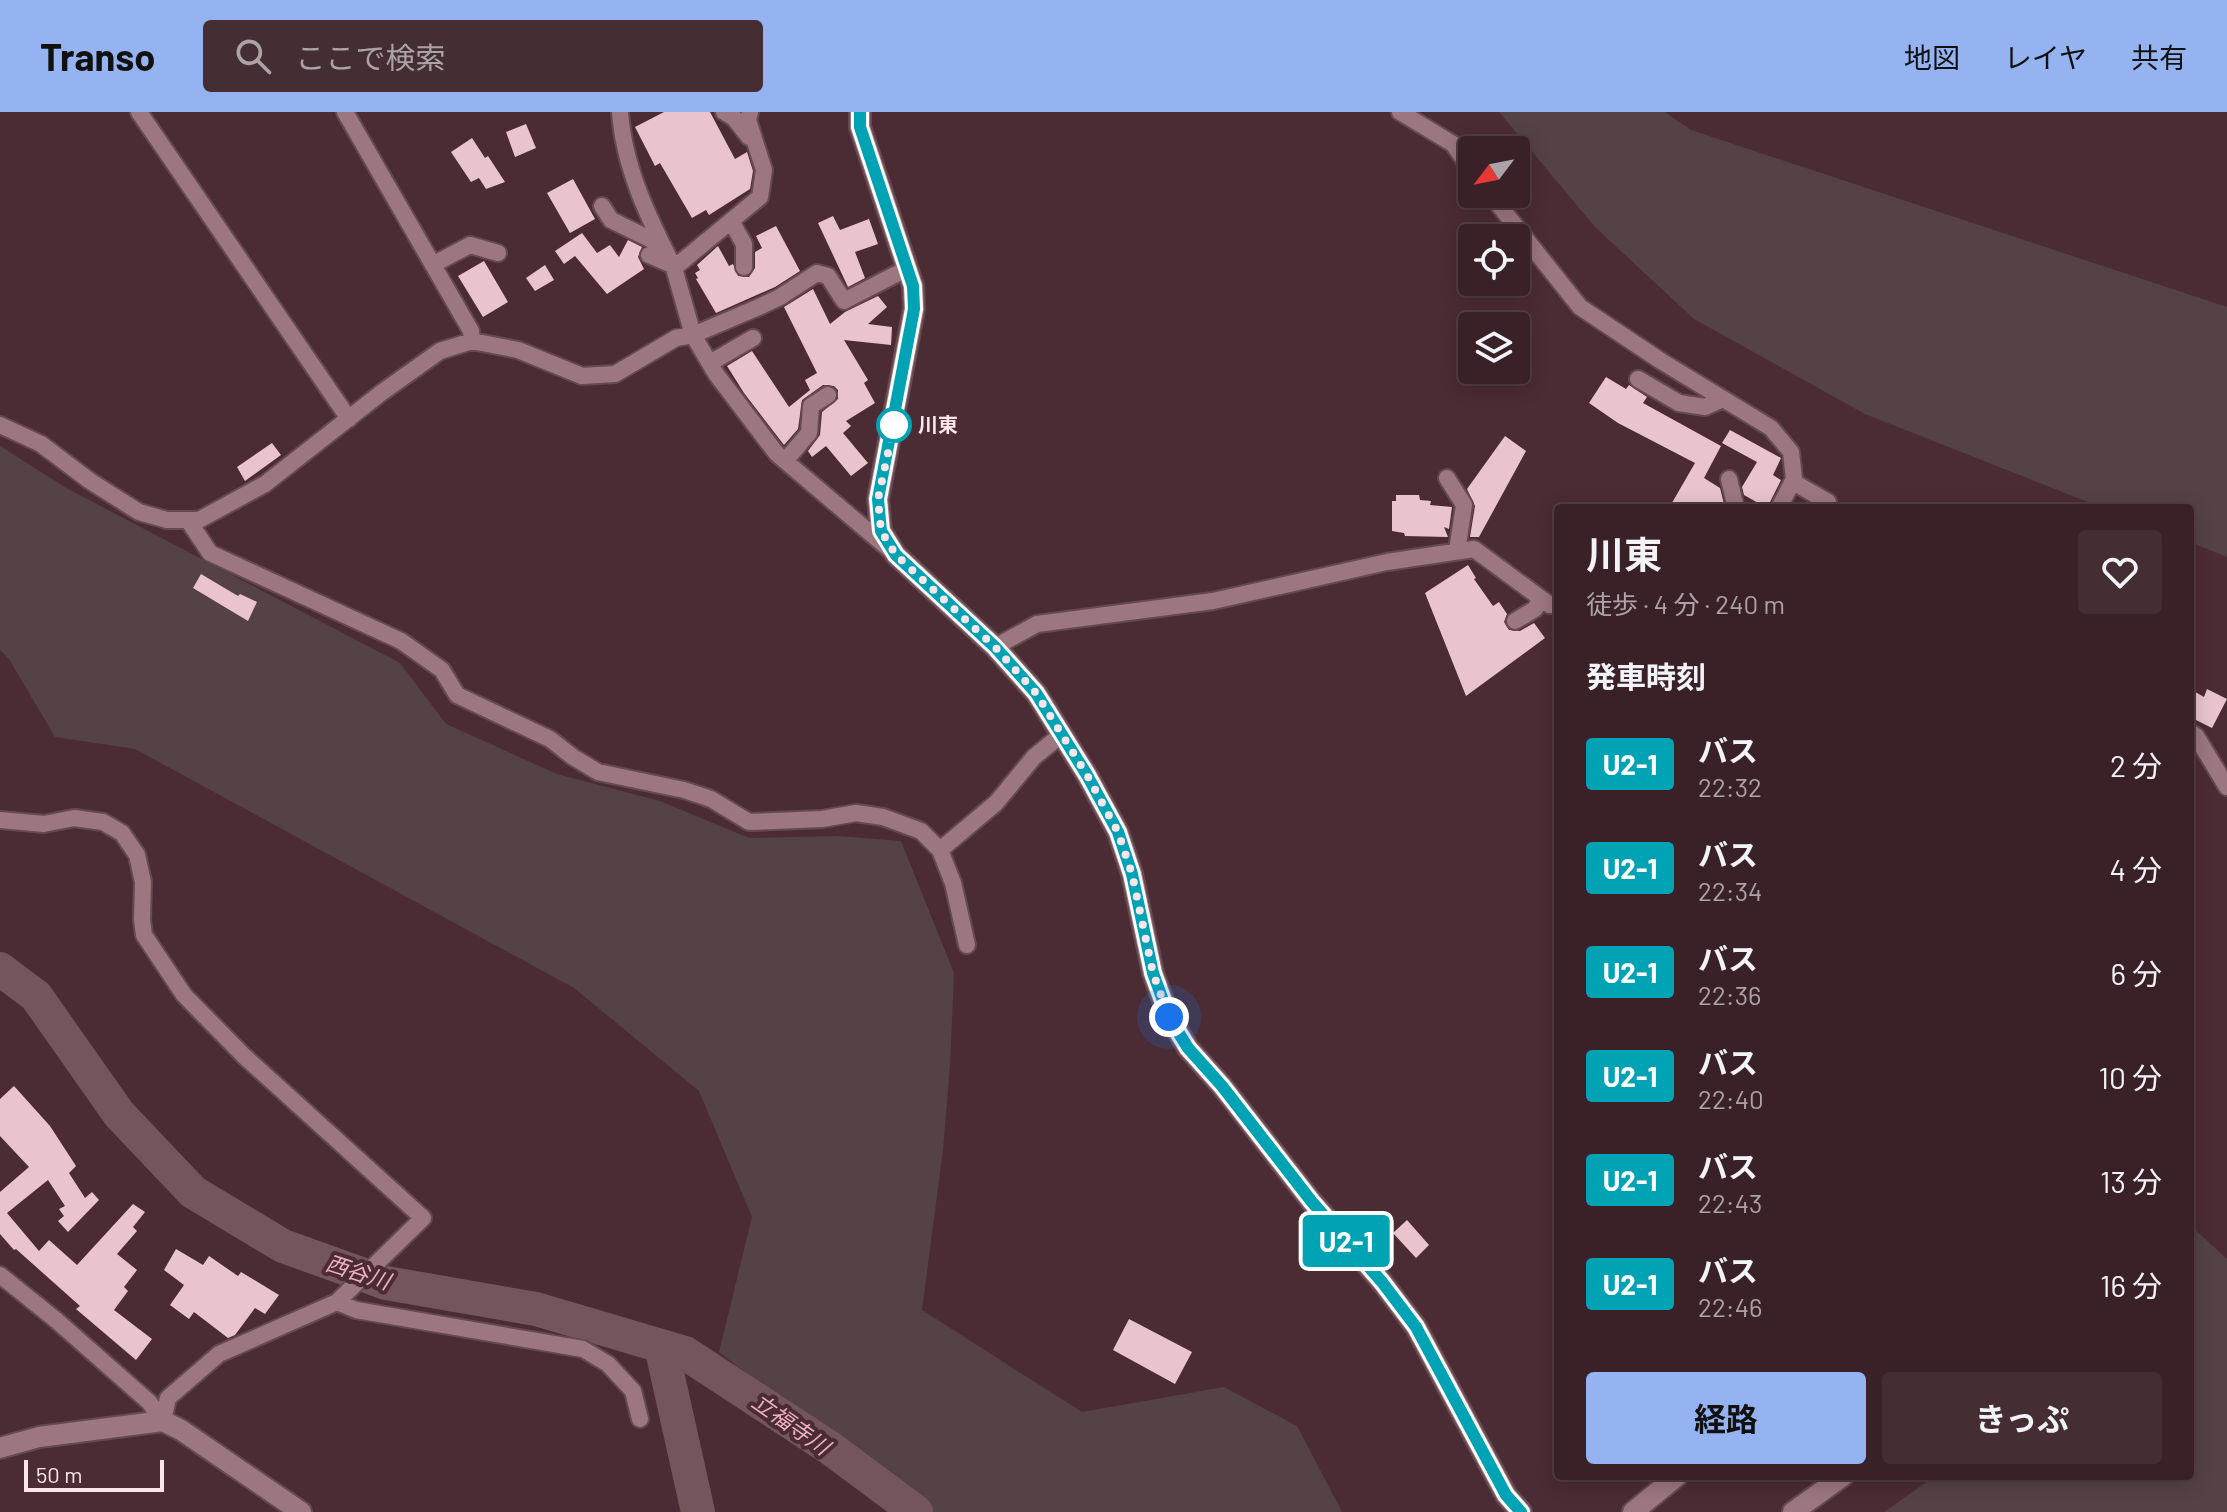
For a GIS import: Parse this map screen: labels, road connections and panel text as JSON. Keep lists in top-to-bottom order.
{
  "water": ["西谷川", "立福寺川"],
  "places": ["川東"],
  "lines": ["bus line U2-1"],
  "scale_bar": "50 m",
  "north": "bottom left",
  "page": {
    "header": "Transo",
    "search": "ここで検索",
    "nav": ["地図", "レイヤ", "共有"],
    "on_map": "U2-1",
    "heading": [
      ["川東", "徒歩 · 4 分 · 240 m"],
      "発車時刻"
    ],
    "list": [
      {
        "mark": "U2-1",
        "name": "バス",
        "note": "22:32",
        "value": "2 分"
      },
      {
        "mark": "U2-1",
        "name": "バス",
        "note": "22:34",
        "value": "4 分"
      },
      {
        "mark": "U2-1",
        "name": "バス",
        "note": "22:36",
        "value": "6 分"
      },
      {
        "mark": "U2-1",
        "name": "バス",
        "note": "22:40",
        "value": "10 分"
      },
      {
        "mark": "U2-1",
        "name": "バス",
        "note": "22:43",
        "value": "13 分"
      },
      {
        "mark": "U2-1",
        "name": "バス",
        "note": "22:46",
        "value": "16 分"
      }
    ],
    "buttons": ["経路", "きっぷ"],
    "scale": "50 m"
  }
}
